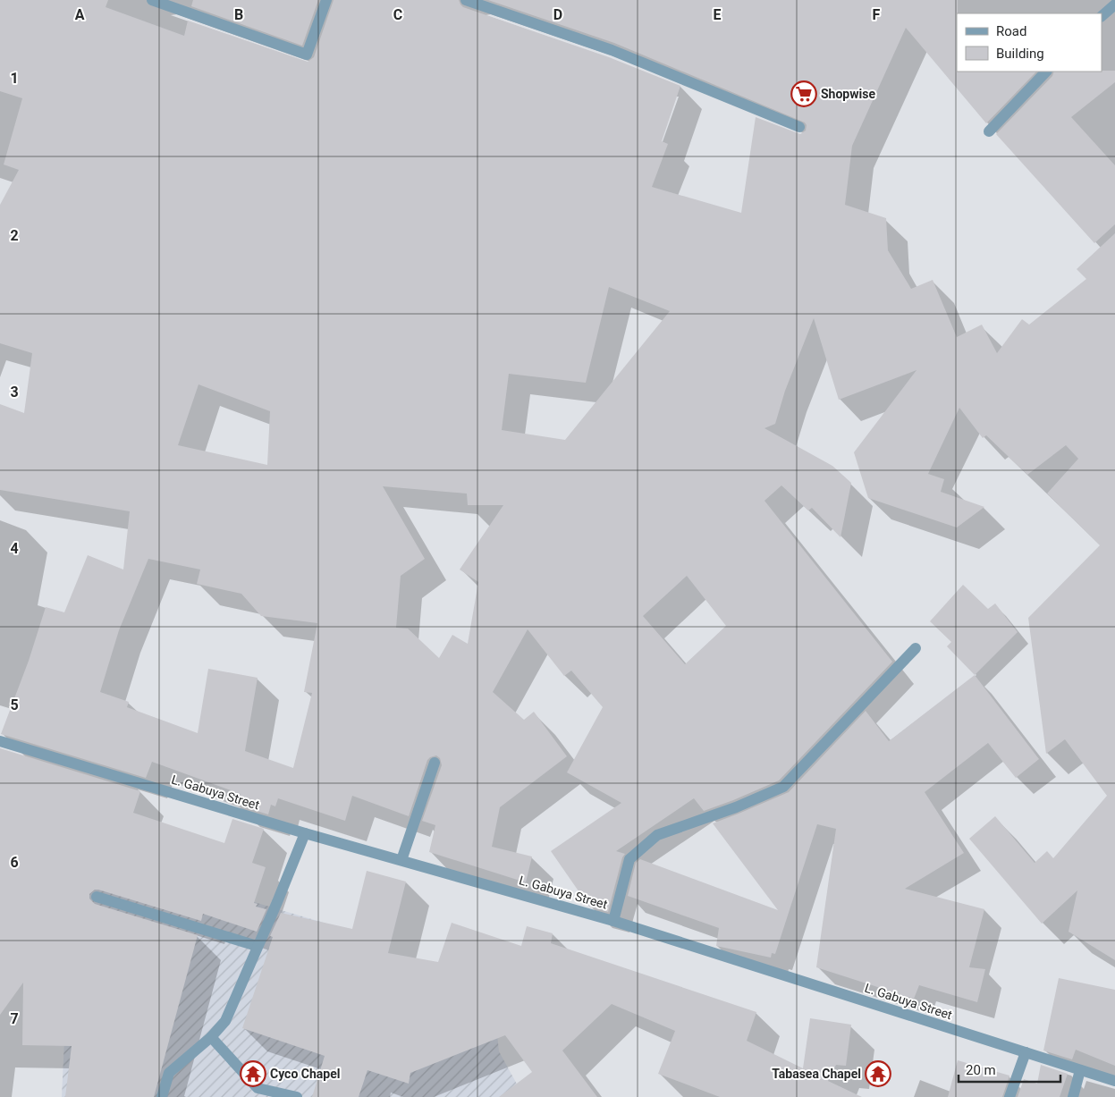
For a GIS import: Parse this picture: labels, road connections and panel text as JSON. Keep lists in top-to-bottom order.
{
  "streets": {
    "street": ["L. Gabuya Street"]
  },
  "places": {
    "supermarket": ["Shopwise"],
    "temple": ["Cyco Chapel", "Tabasea Chapel"]
  },
  "legend": ["Road", "Building"],
  "scale_bar": "20 m",
  "grid": {
    "columns": [
      "A",
      "B",
      "C",
      "D",
      "E",
      "F"
    ],
    "rows": [
      "1",
      "2",
      "3",
      "4",
      "5",
      "6",
      "7"
    ]
  }
}
